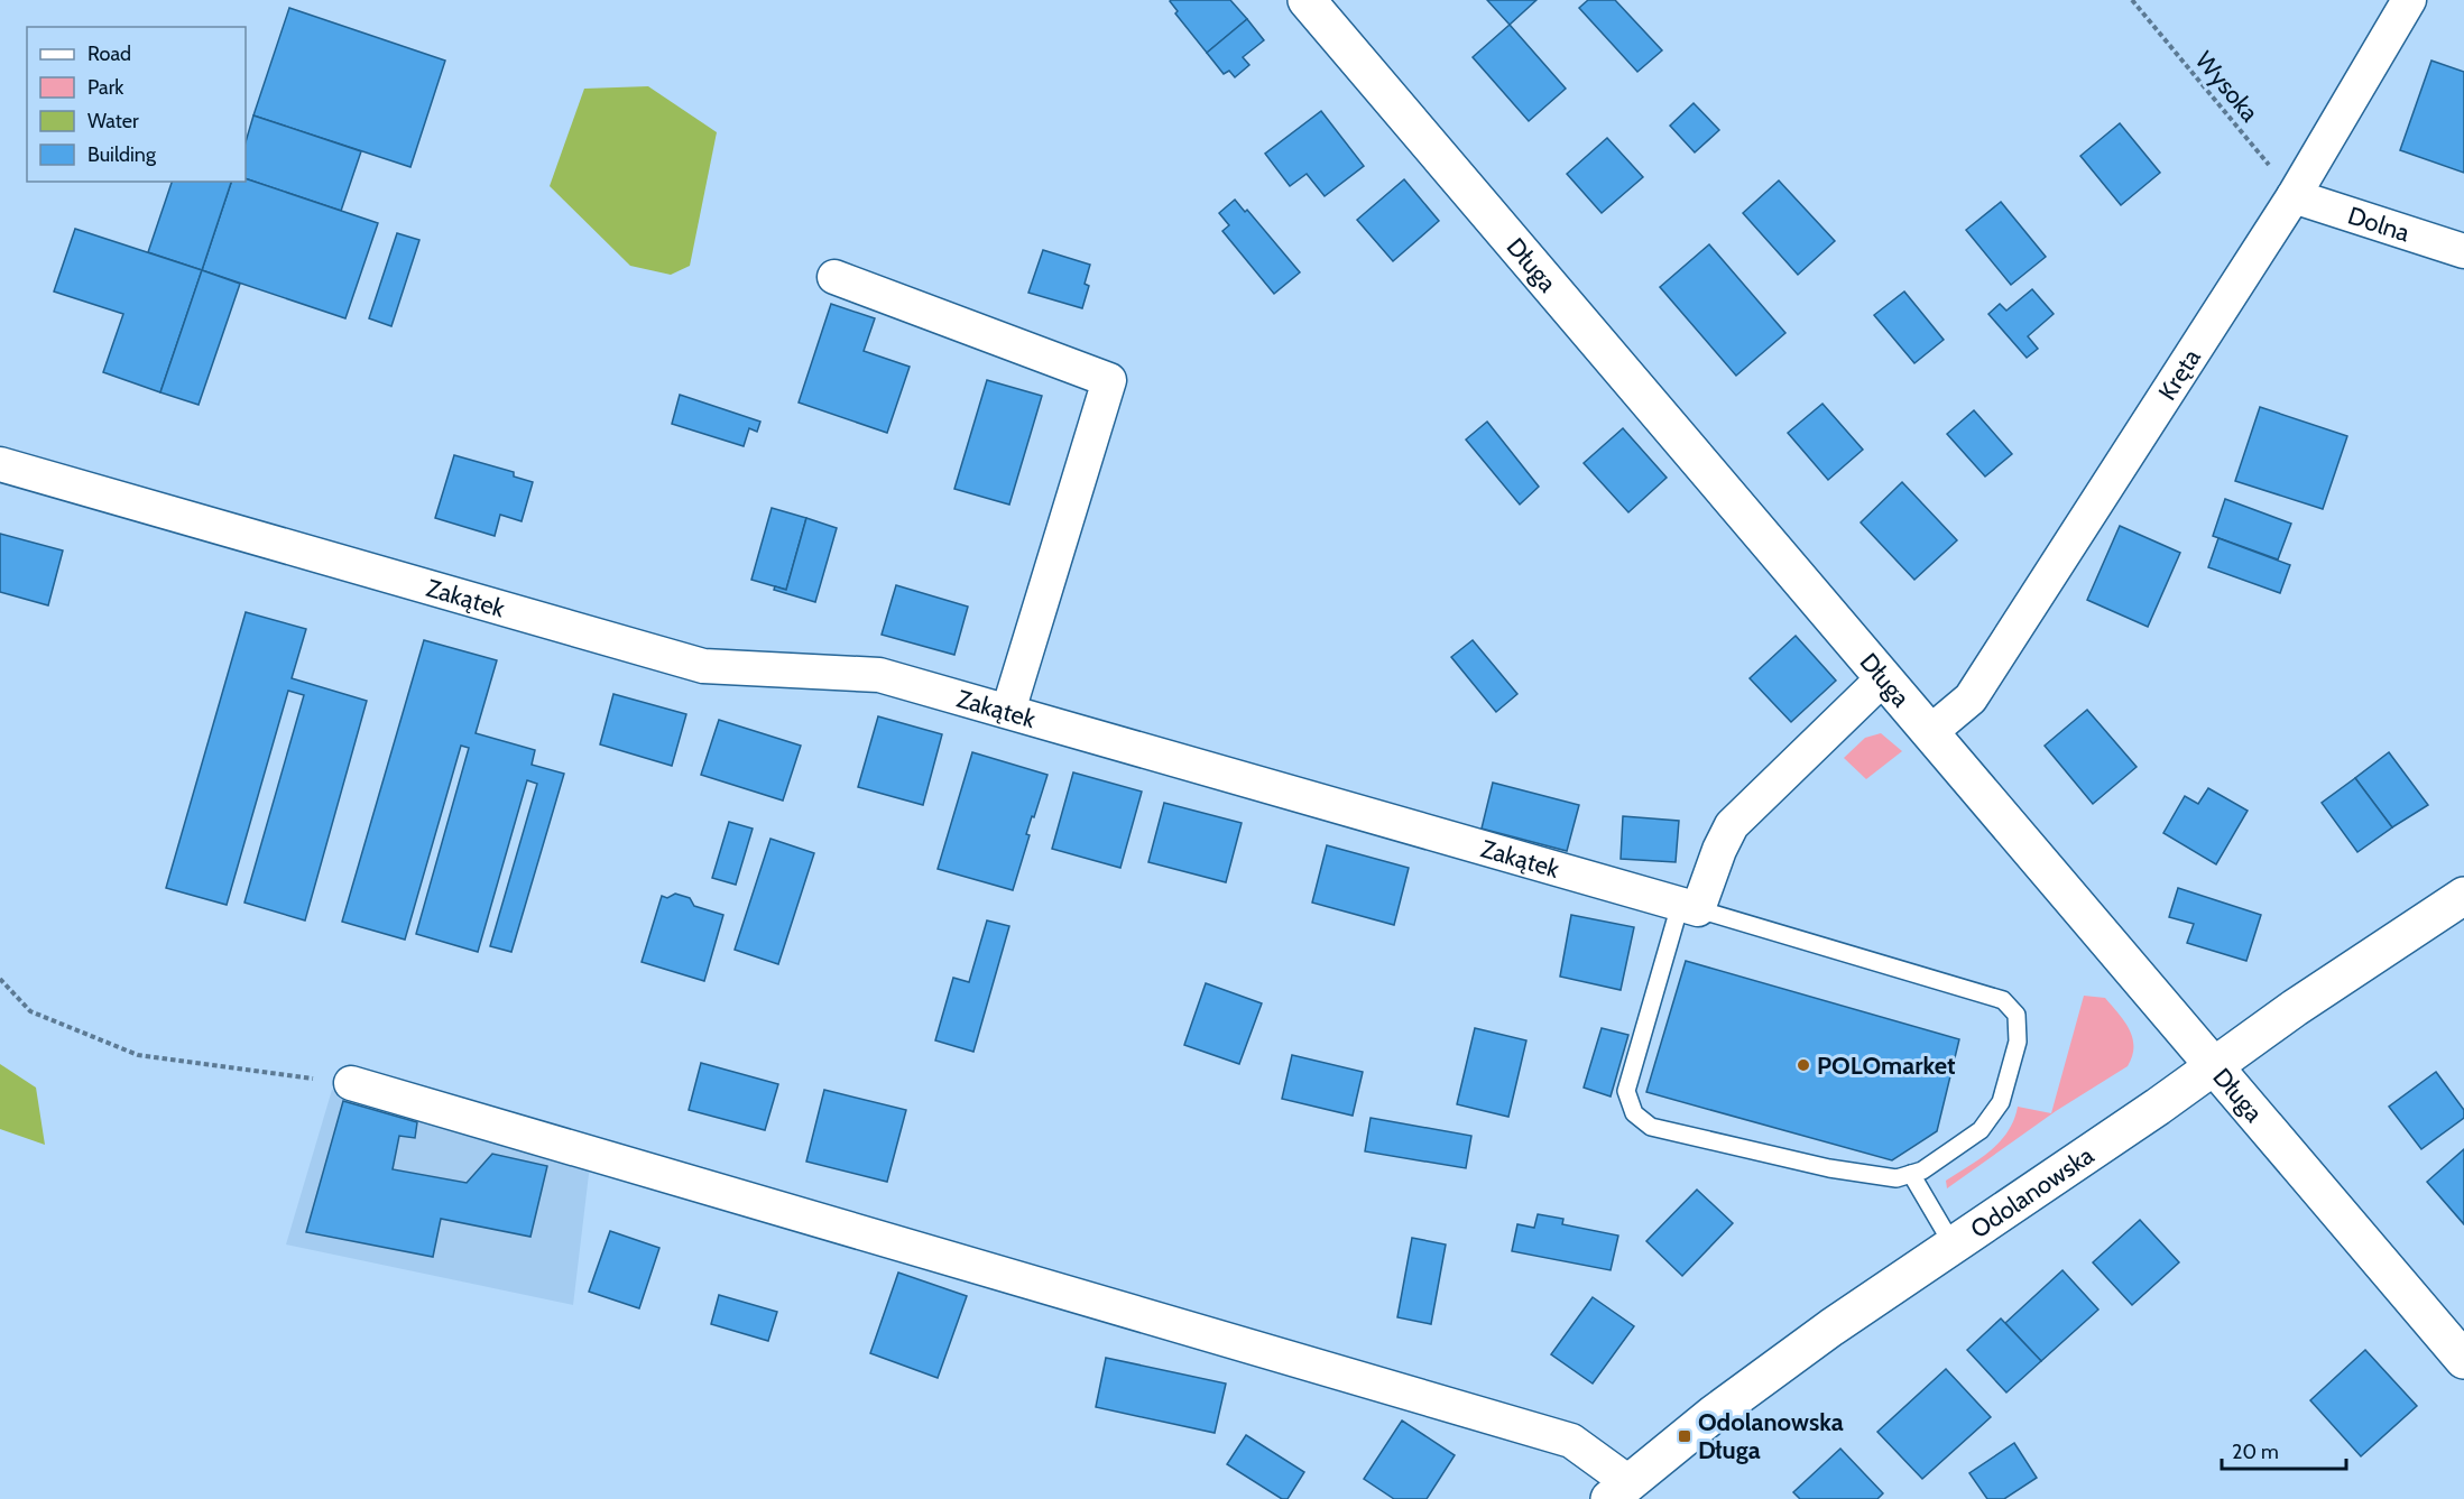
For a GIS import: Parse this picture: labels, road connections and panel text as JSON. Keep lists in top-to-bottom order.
{
  "streets": {
    "street": [
      "Dolna",
      "Długa",
      "Kręta",
      "Zakątek",
      "Odolanowska"
    ],
    "path": ["Wysoka"]
  },
  "crossings": [
    ["Wysoka", "Dolna"],
    ["Wysoka", "Kręta"],
    ["Dolna", "Kręta"],
    ["Długa", "Kręta"],
    ["Długa", "Odolanowska"]
  ],
  "places": {
    "other": ["POLOmarket"],
    "transit": ["Odolanowska Długa"]
  },
  "legend": [
    "Road",
    "Park",
    "Water",
    "Building"
  ],
  "scale_bar": "20 m"
}
